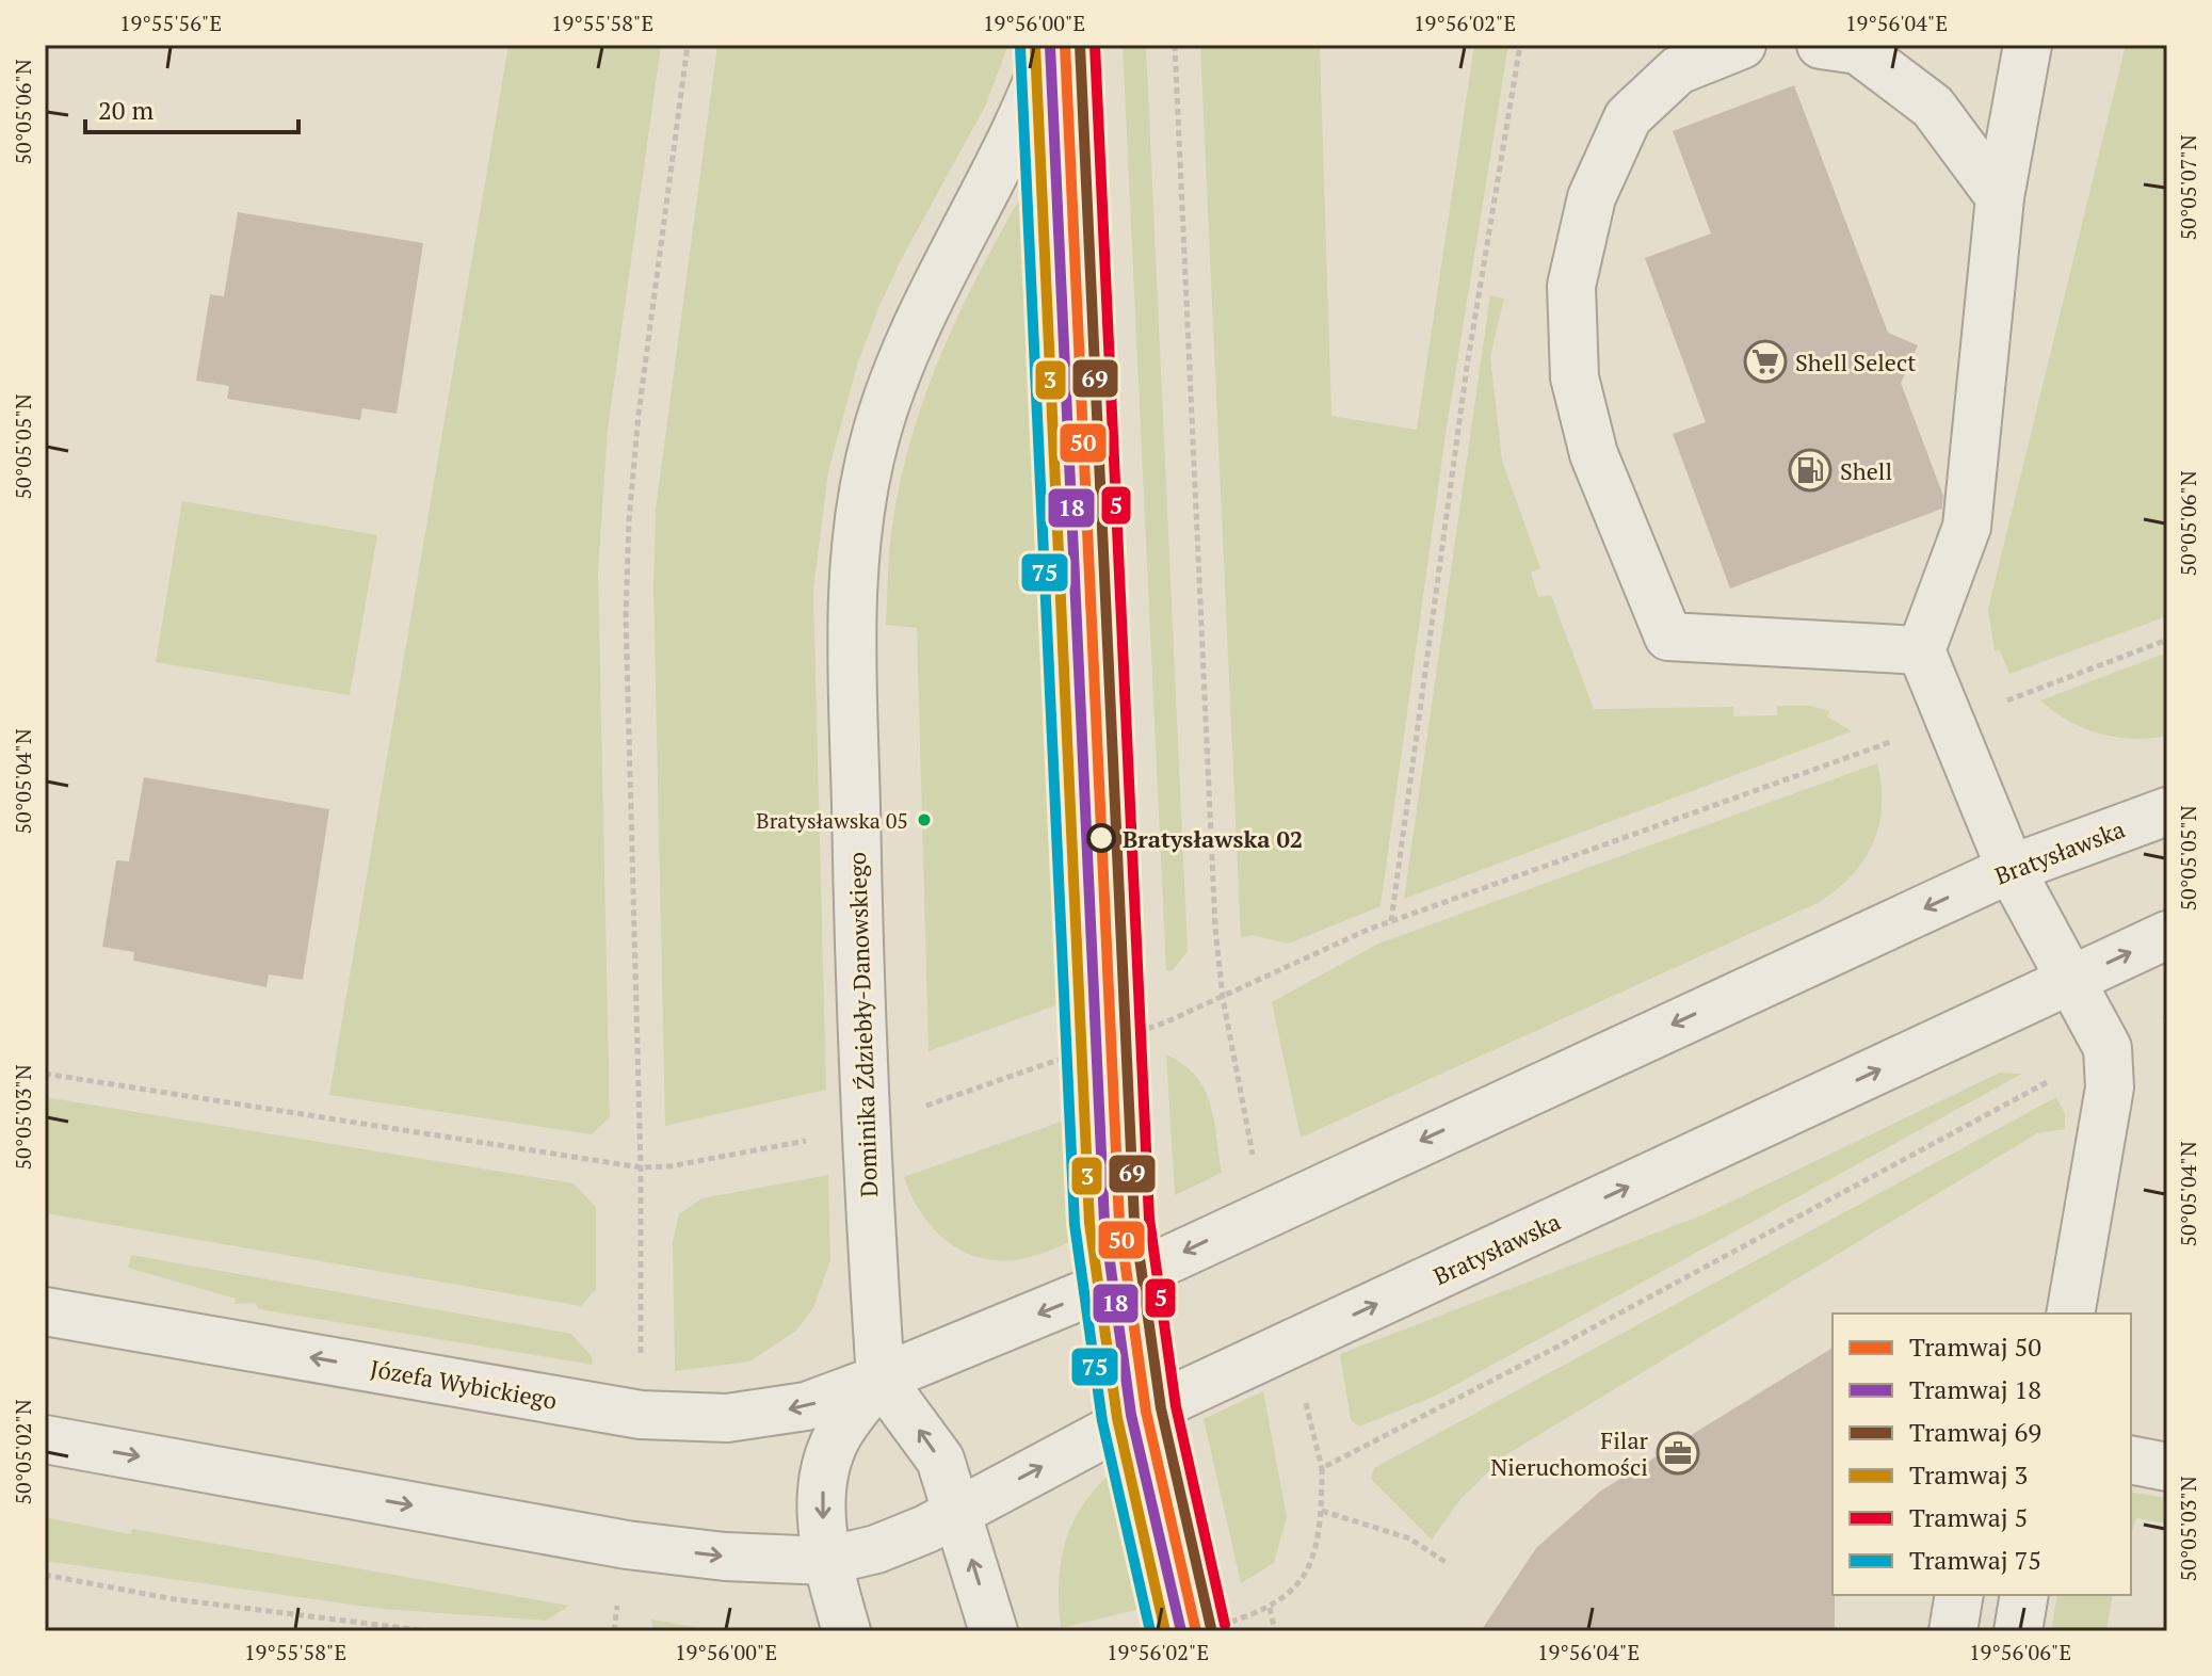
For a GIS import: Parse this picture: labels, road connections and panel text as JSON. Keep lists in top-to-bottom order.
{
  "streets": {
    "street": ["Bratysławska", "Dominika Ździebły-Danowskiego", "Józefa Wybickiego"]
  },
  "crossings": [
    ["Bratysławska", "Dominika Ździebły-Danowskiego"],
    ["Bratysławska", "Józefa Wybickiego"],
    ["Dominika Ździebły-Danowskiego", "Józefa Wybickiego"]
  ],
  "places": {
    "supermarket": ["Shell Select"],
    "fuel station": ["Shell"],
    "other": ["Bratysławska 05", "Bratysławska 02"],
    "office": ["Filar Nieruchomości"]
  },
  "lines": [
    "tram line 50",
    "tram line 69",
    "tram line 5",
    "tram line 18",
    "tram line 3",
    "tram line 75"
  ],
  "legend": [
    "Tramwaj 50",
    "Tramwaj 18",
    "Tramwaj 69",
    "Tramwaj 3",
    "Tramwaj 5",
    "Tramwaj 75"
  ],
  "scale_bar": "20 m",
  "coordinates": [
    "19°55'56\"E",
    "19°55'58\"E",
    "19°56'00\"E",
    "19°56'02\"E",
    "19°56'04\"E",
    "50°05'06\"N",
    "50°05'07\"N",
    "50°05'05\"N",
    "50°05'04\"N",
    "50°05'03\"N",
    "50°05'02\"N",
    "19°56'06\"E"
  ]
}
